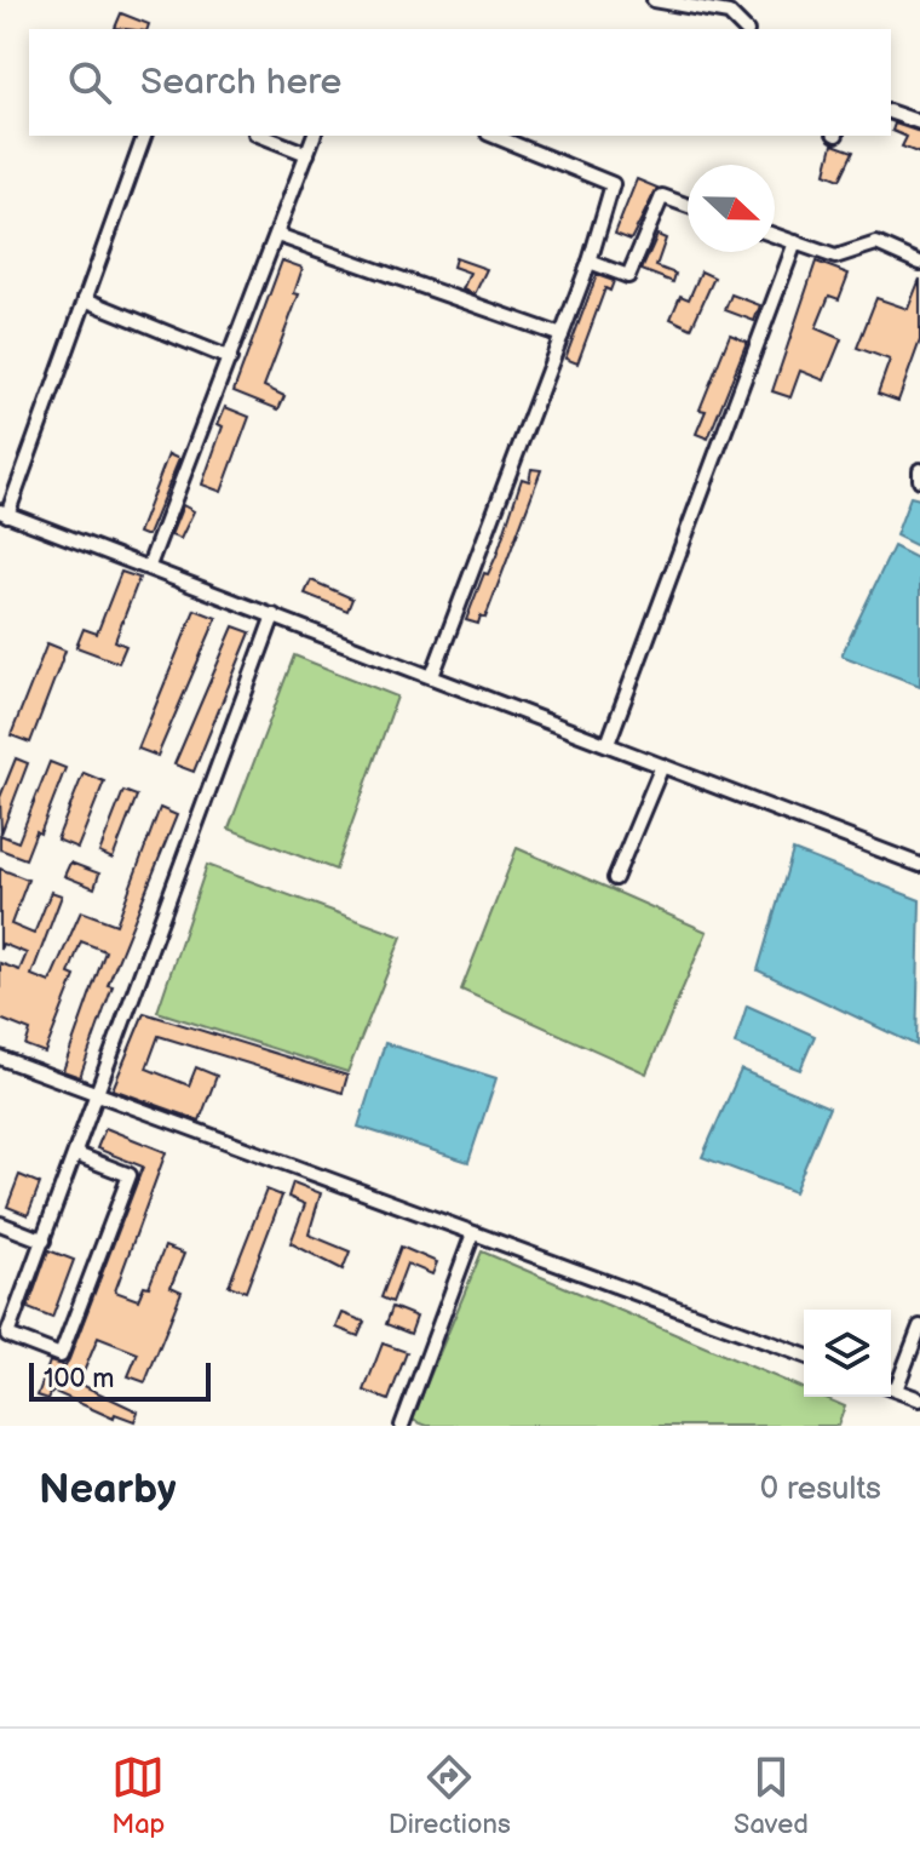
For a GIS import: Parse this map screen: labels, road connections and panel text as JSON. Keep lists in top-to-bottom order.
{
  "scale_bar": "100 m",
  "north": "right",
  "page": {
    "search": "Search here",
    "scale": "100 m",
    "heading": ["Nearby", "0 results"],
    "nav": ["Map", "Directions", "Saved"]
  }
}
